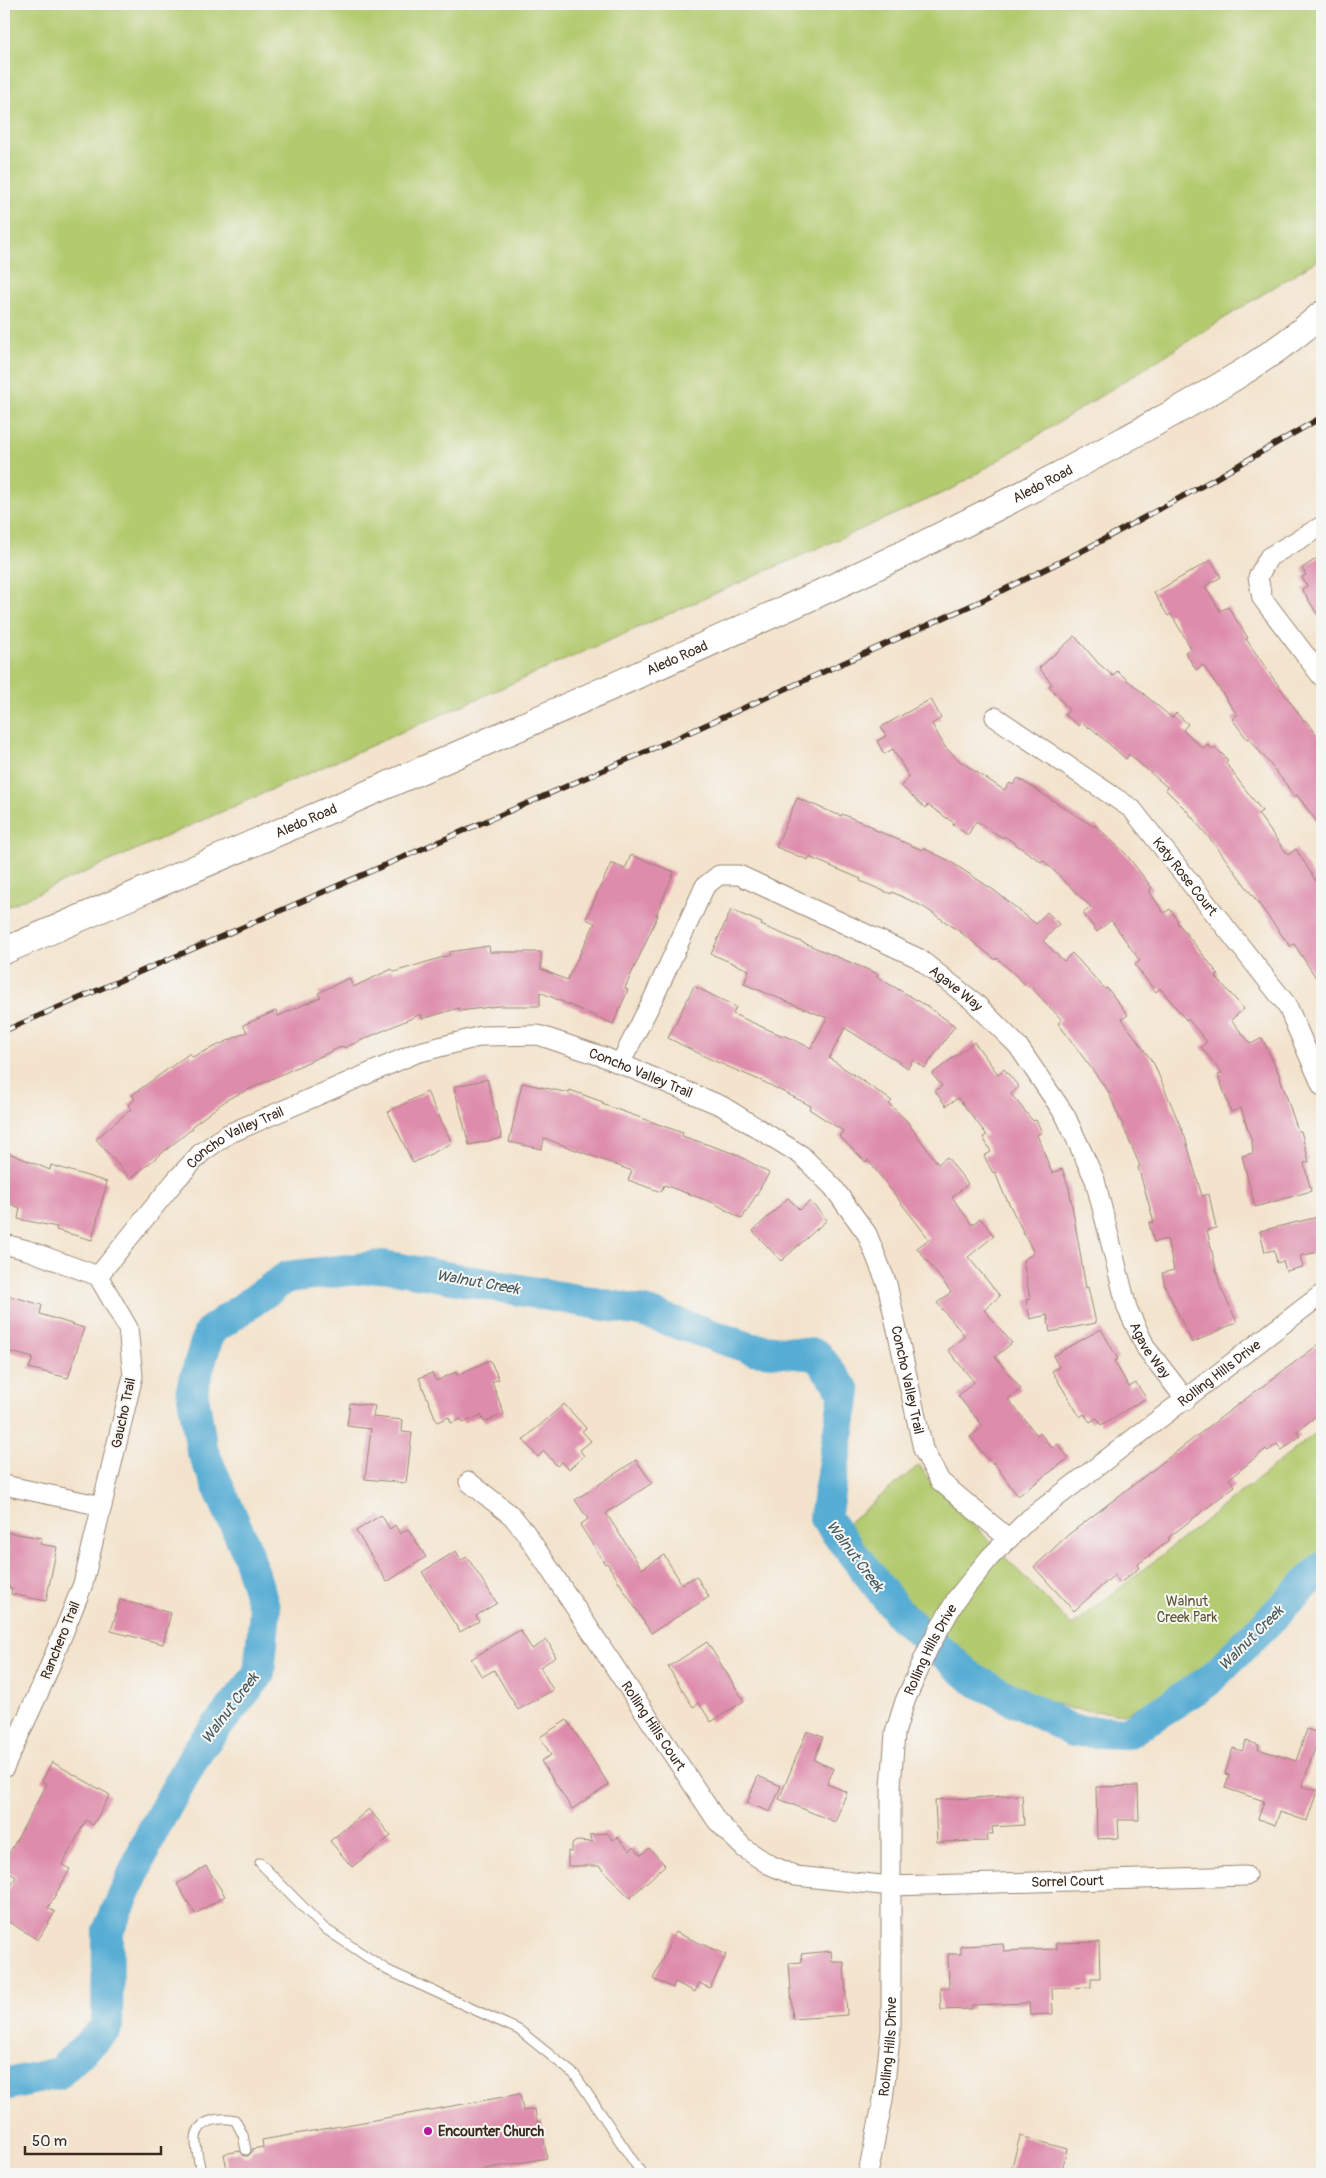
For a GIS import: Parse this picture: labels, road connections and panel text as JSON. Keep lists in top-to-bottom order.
{
  "streets": {
    "street": [
      "Aledo Road",
      "Katy Rose Court",
      "Agave Way",
      "Concho Valley Trail",
      "Rolling Hills Drive",
      "Gaucho Trail",
      "Ranchero Trail",
      "Rolling Hills Court",
      "Sorrel Court"
    ]
  },
  "crossings": [
    ["Agave Way", "Concho Valley Trail"],
    ["Agave Way", "Rolling Hills Drive"],
    ["Concho Valley Trail", "Rolling Hills Drive"],
    ["Concho Valley Trail", "Gaucho Trail"],
    ["Rolling Hills Drive", "Rolling Hills Court"],
    ["Rolling Hills Drive", "Sorrel Court"],
    ["Gaucho Trail", "Ranchero Trail"],
    ["Rolling Hills Court", "Sorrel Court"]
  ],
  "water": ["Walnut Creek"],
  "parks": ["Walnut Creek Park"],
  "places": ["Encounter Church"],
  "scale_bar": "50 m"
}
